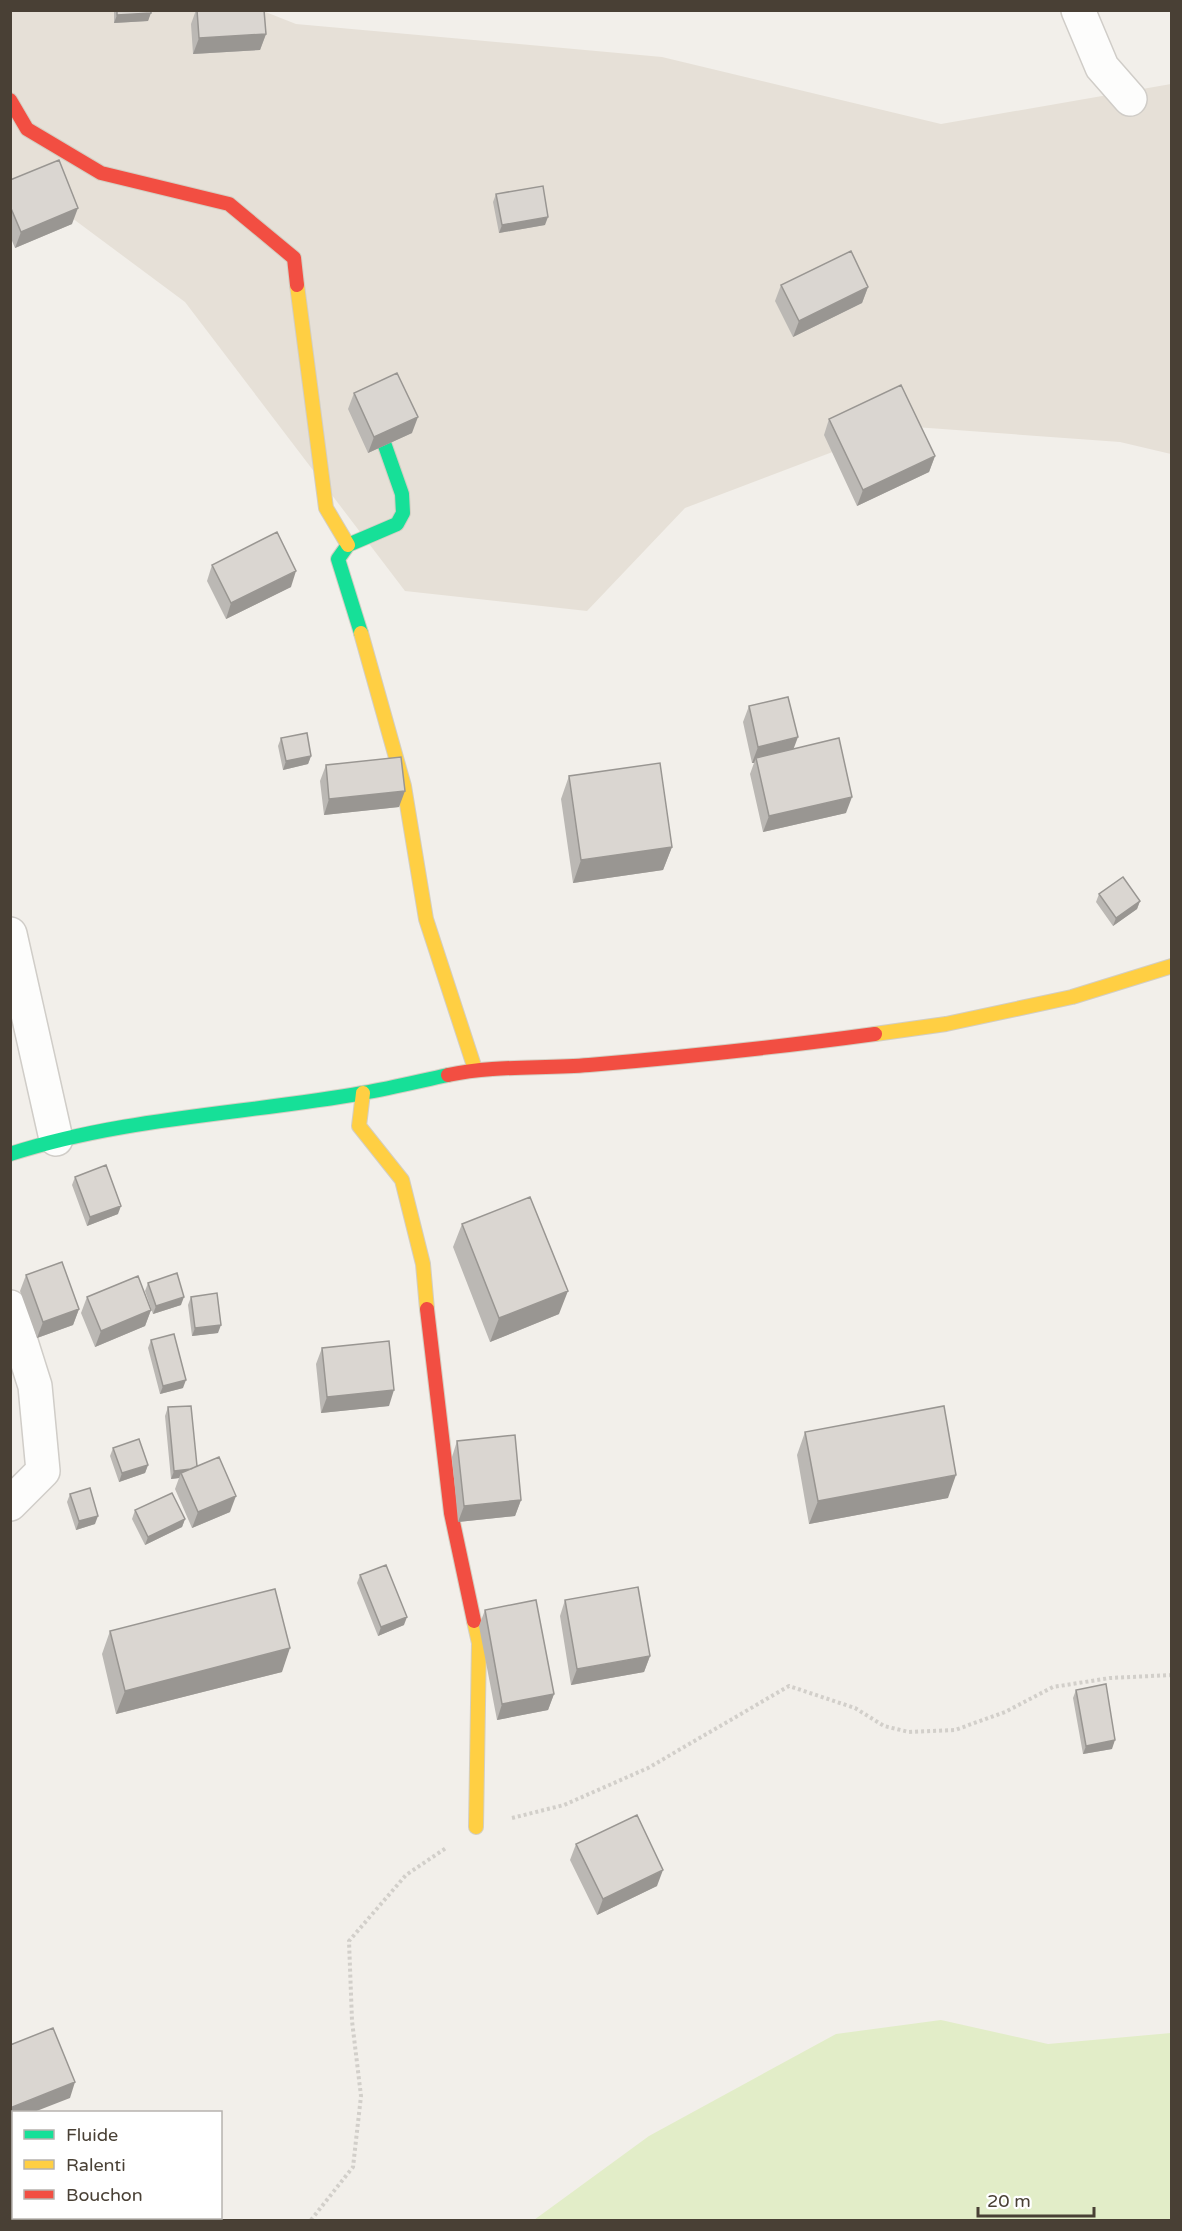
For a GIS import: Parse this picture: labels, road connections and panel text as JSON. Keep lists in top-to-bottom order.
{
  "legend": ["Fluide", "Ralenti", "Bouchon"],
  "scale_bar": "20 m"
}
